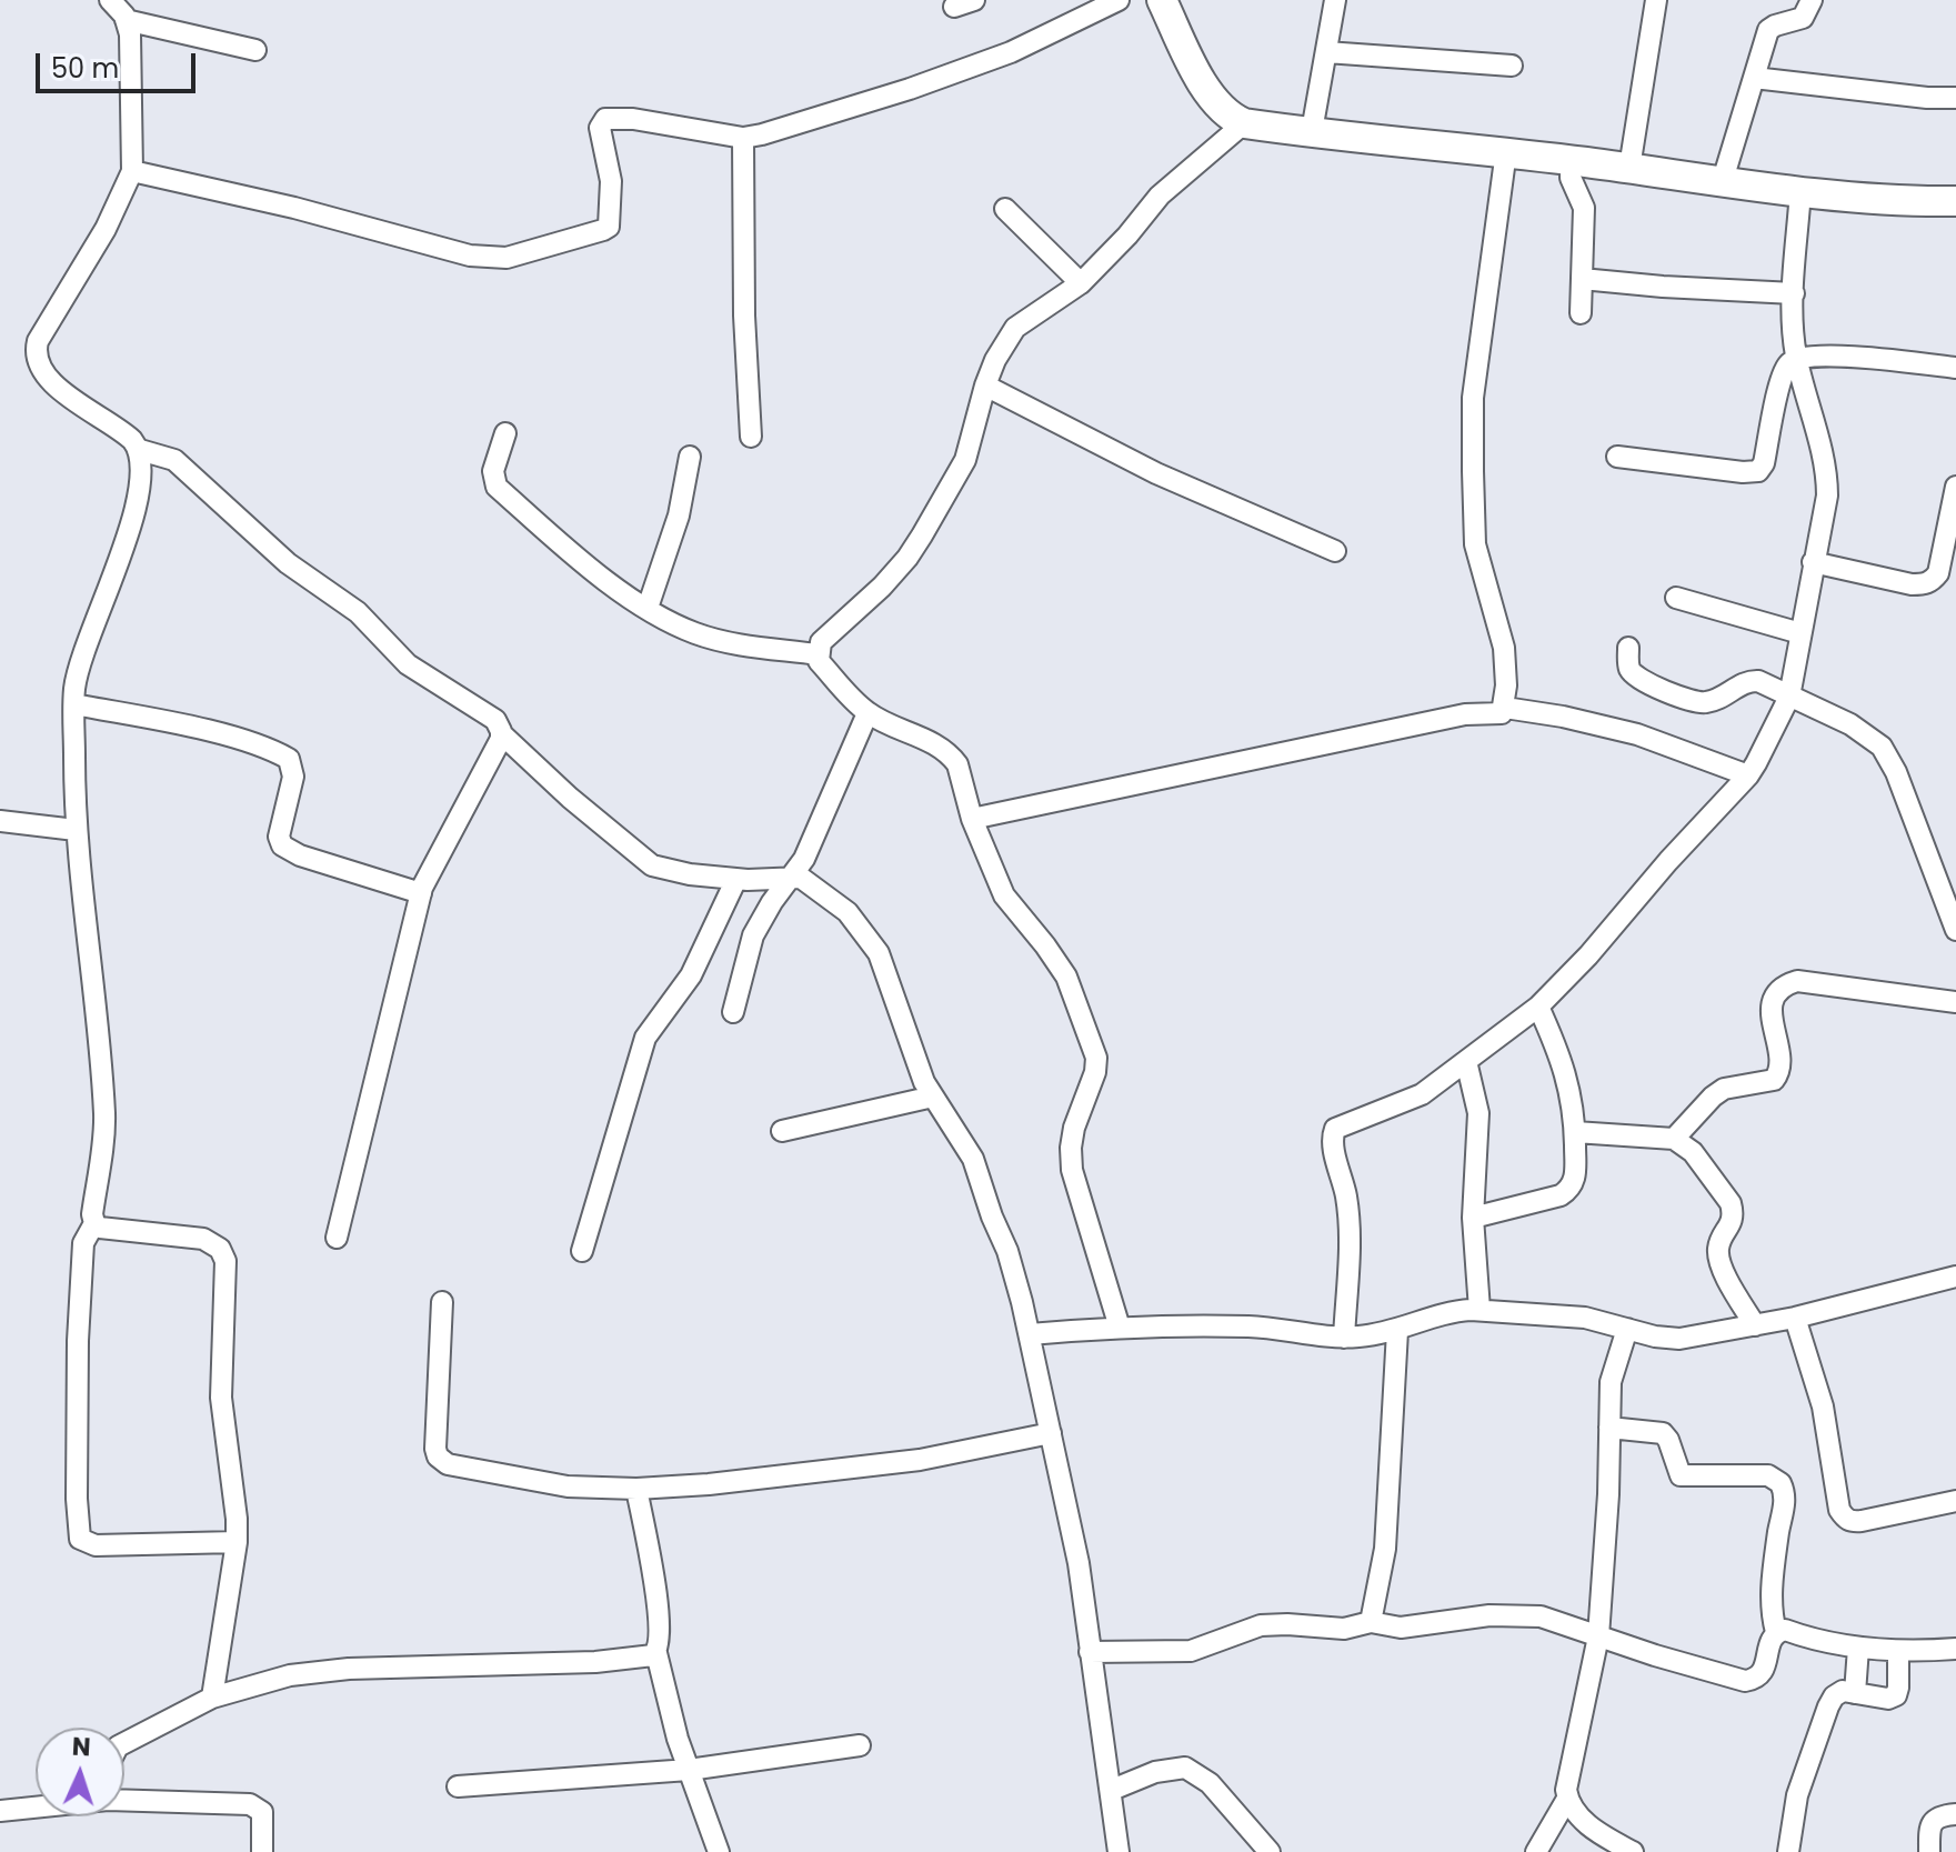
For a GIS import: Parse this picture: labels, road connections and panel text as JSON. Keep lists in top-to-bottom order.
{
  "scale_bar": "50 m",
  "north": "top"
}
